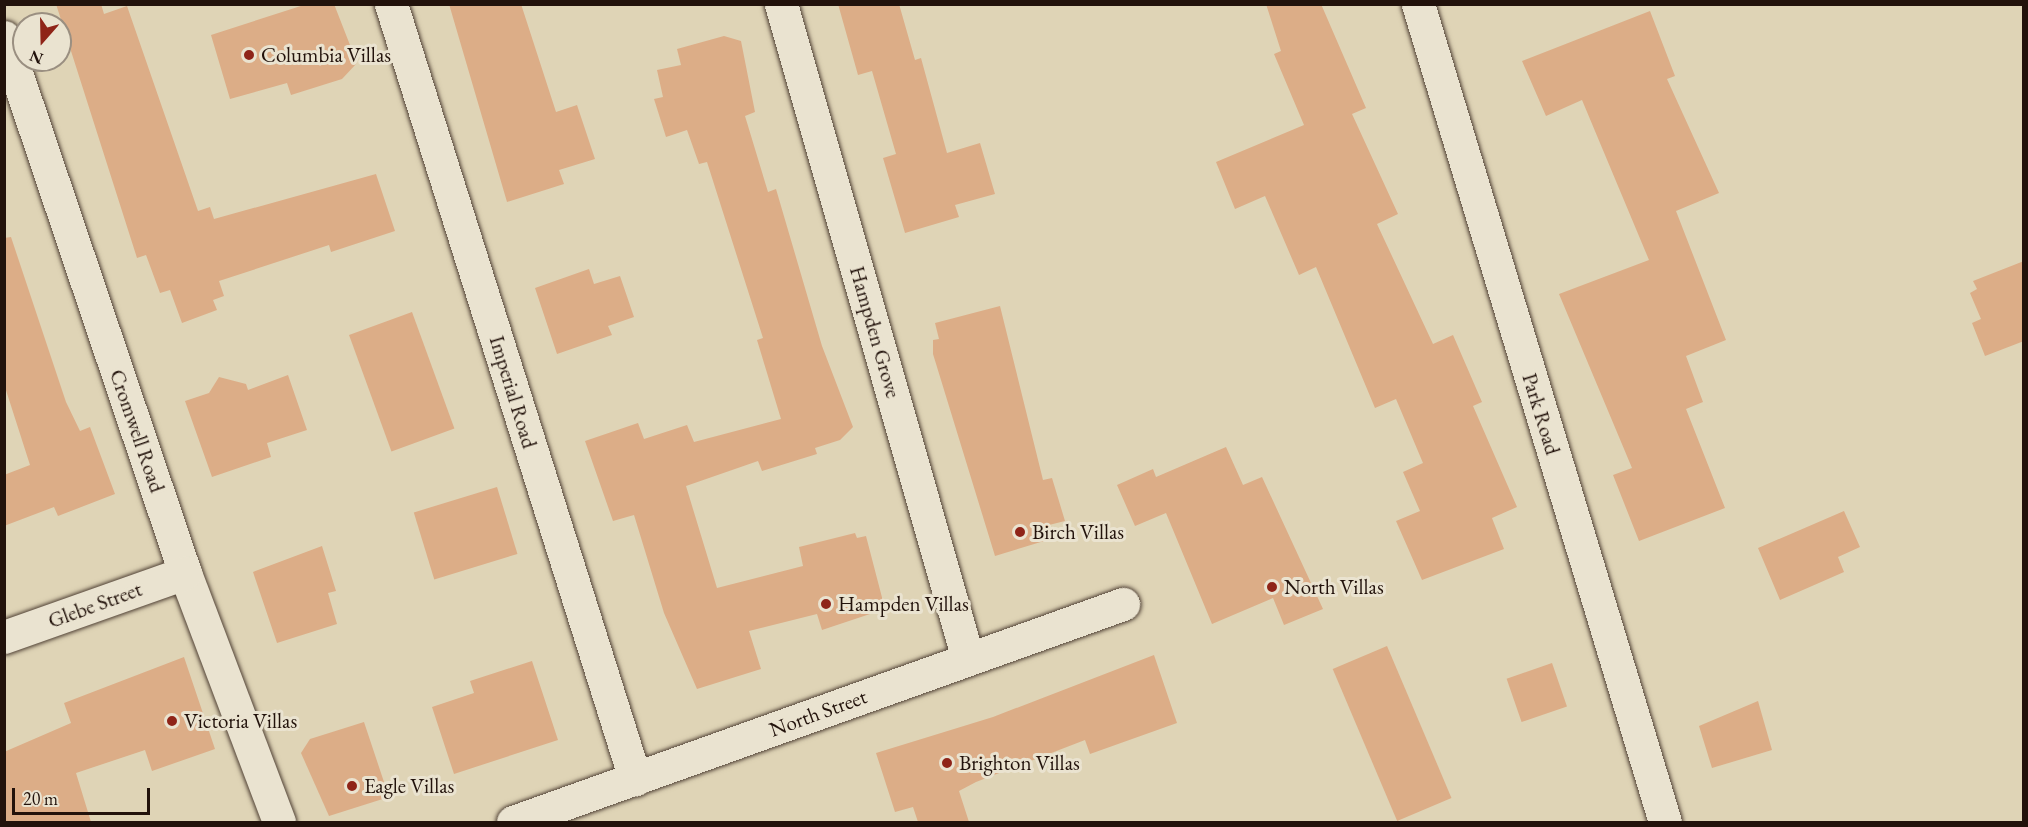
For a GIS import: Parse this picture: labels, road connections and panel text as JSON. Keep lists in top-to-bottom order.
{
  "streets": {
    "street": [
      "Hampden Grove",
      "Imperial Road",
      "Park Road",
      "Cromwell Road",
      "Glebe Street",
      "North Street"
    ]
  },
  "crossings": [
    ["Hampden Grove", "North Street"],
    ["Imperial Road", "North Street"],
    ["Cromwell Road", "Glebe Street"]
  ],
  "places": [
    "Columbia Villas",
    "Birch Villas",
    "North Villas",
    "Hampden Villas",
    "Victoria Villas",
    "Brighton Villas",
    "Eagle Villas"
  ],
  "scale_bar": "20 m",
  "north": "bottom"
}
